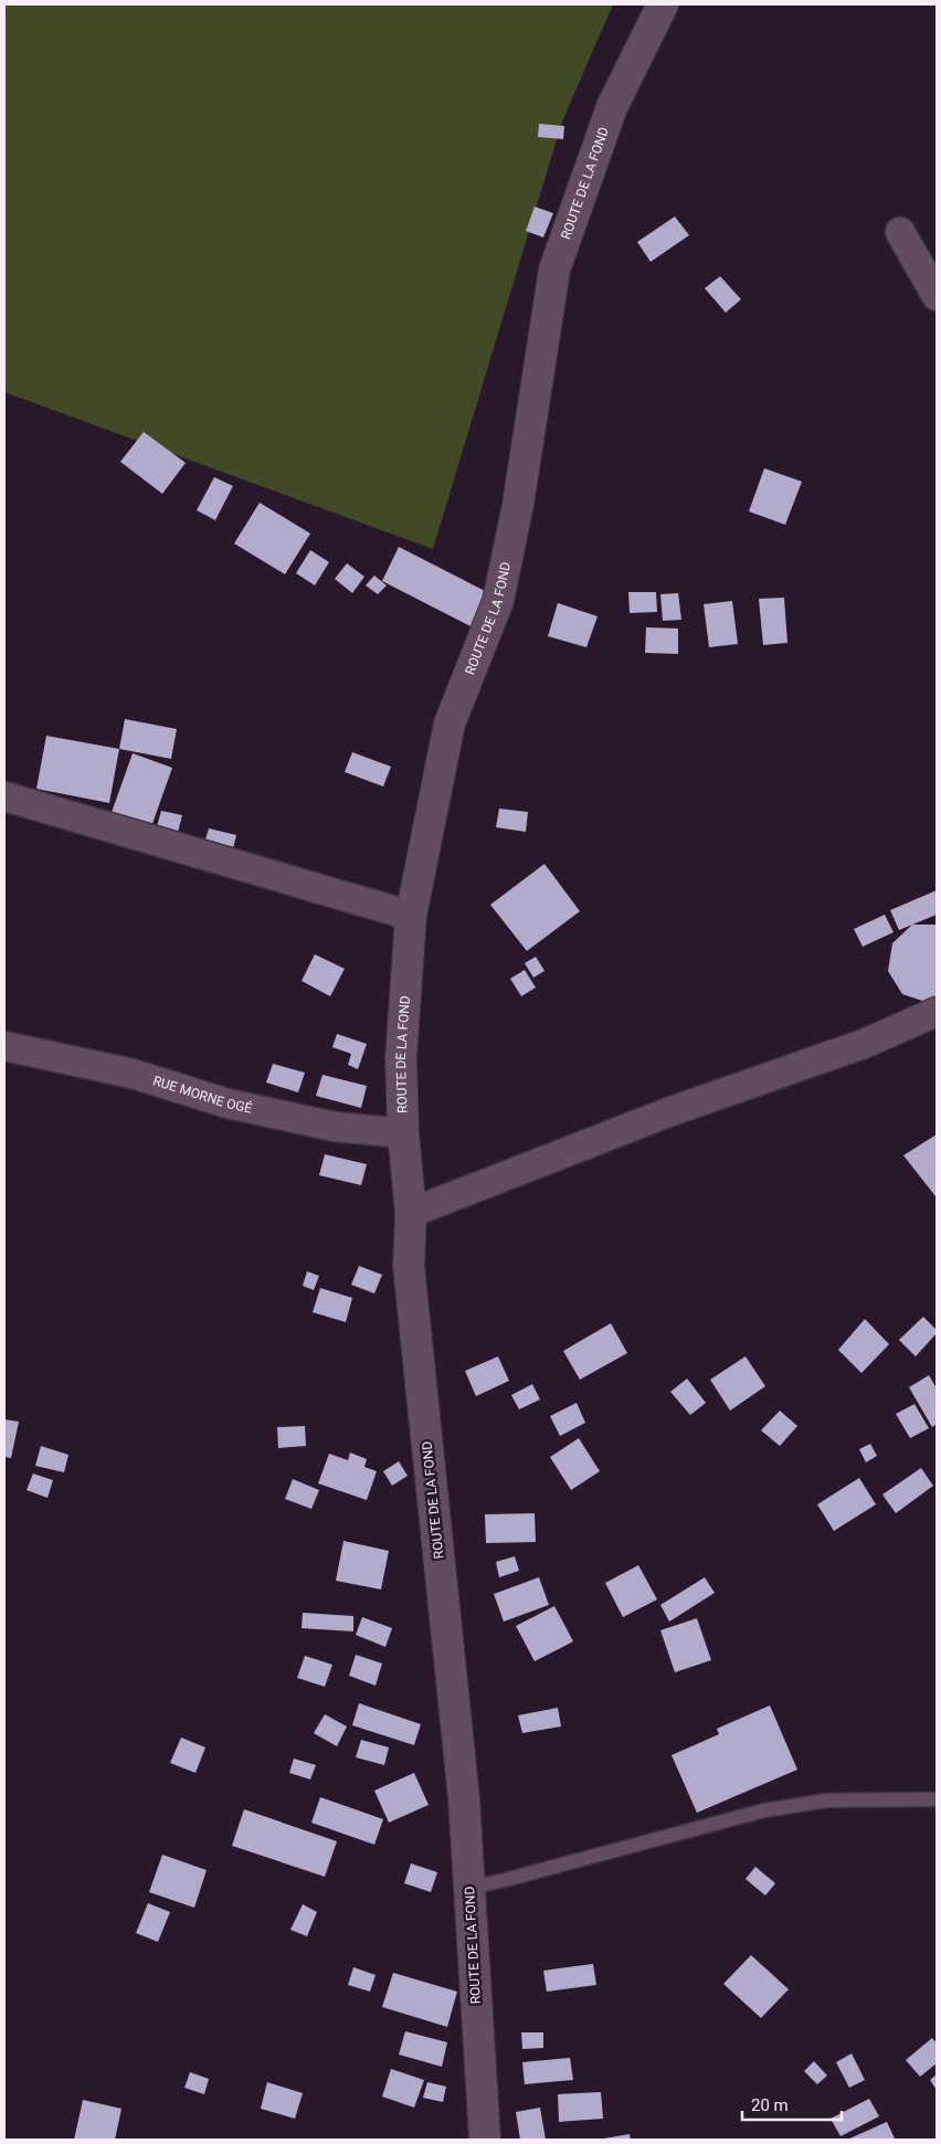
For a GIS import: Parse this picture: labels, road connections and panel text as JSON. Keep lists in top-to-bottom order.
{
  "streets": {
    "street": ["ROUTE DE LA FOND", "RUE MORNE OGÉ"]
  },
  "crossings": [
    ["ROUTE DE LA FOND", "RUE MORNE OGÉ"]
  ],
  "scale_bar": "20 m"
}
